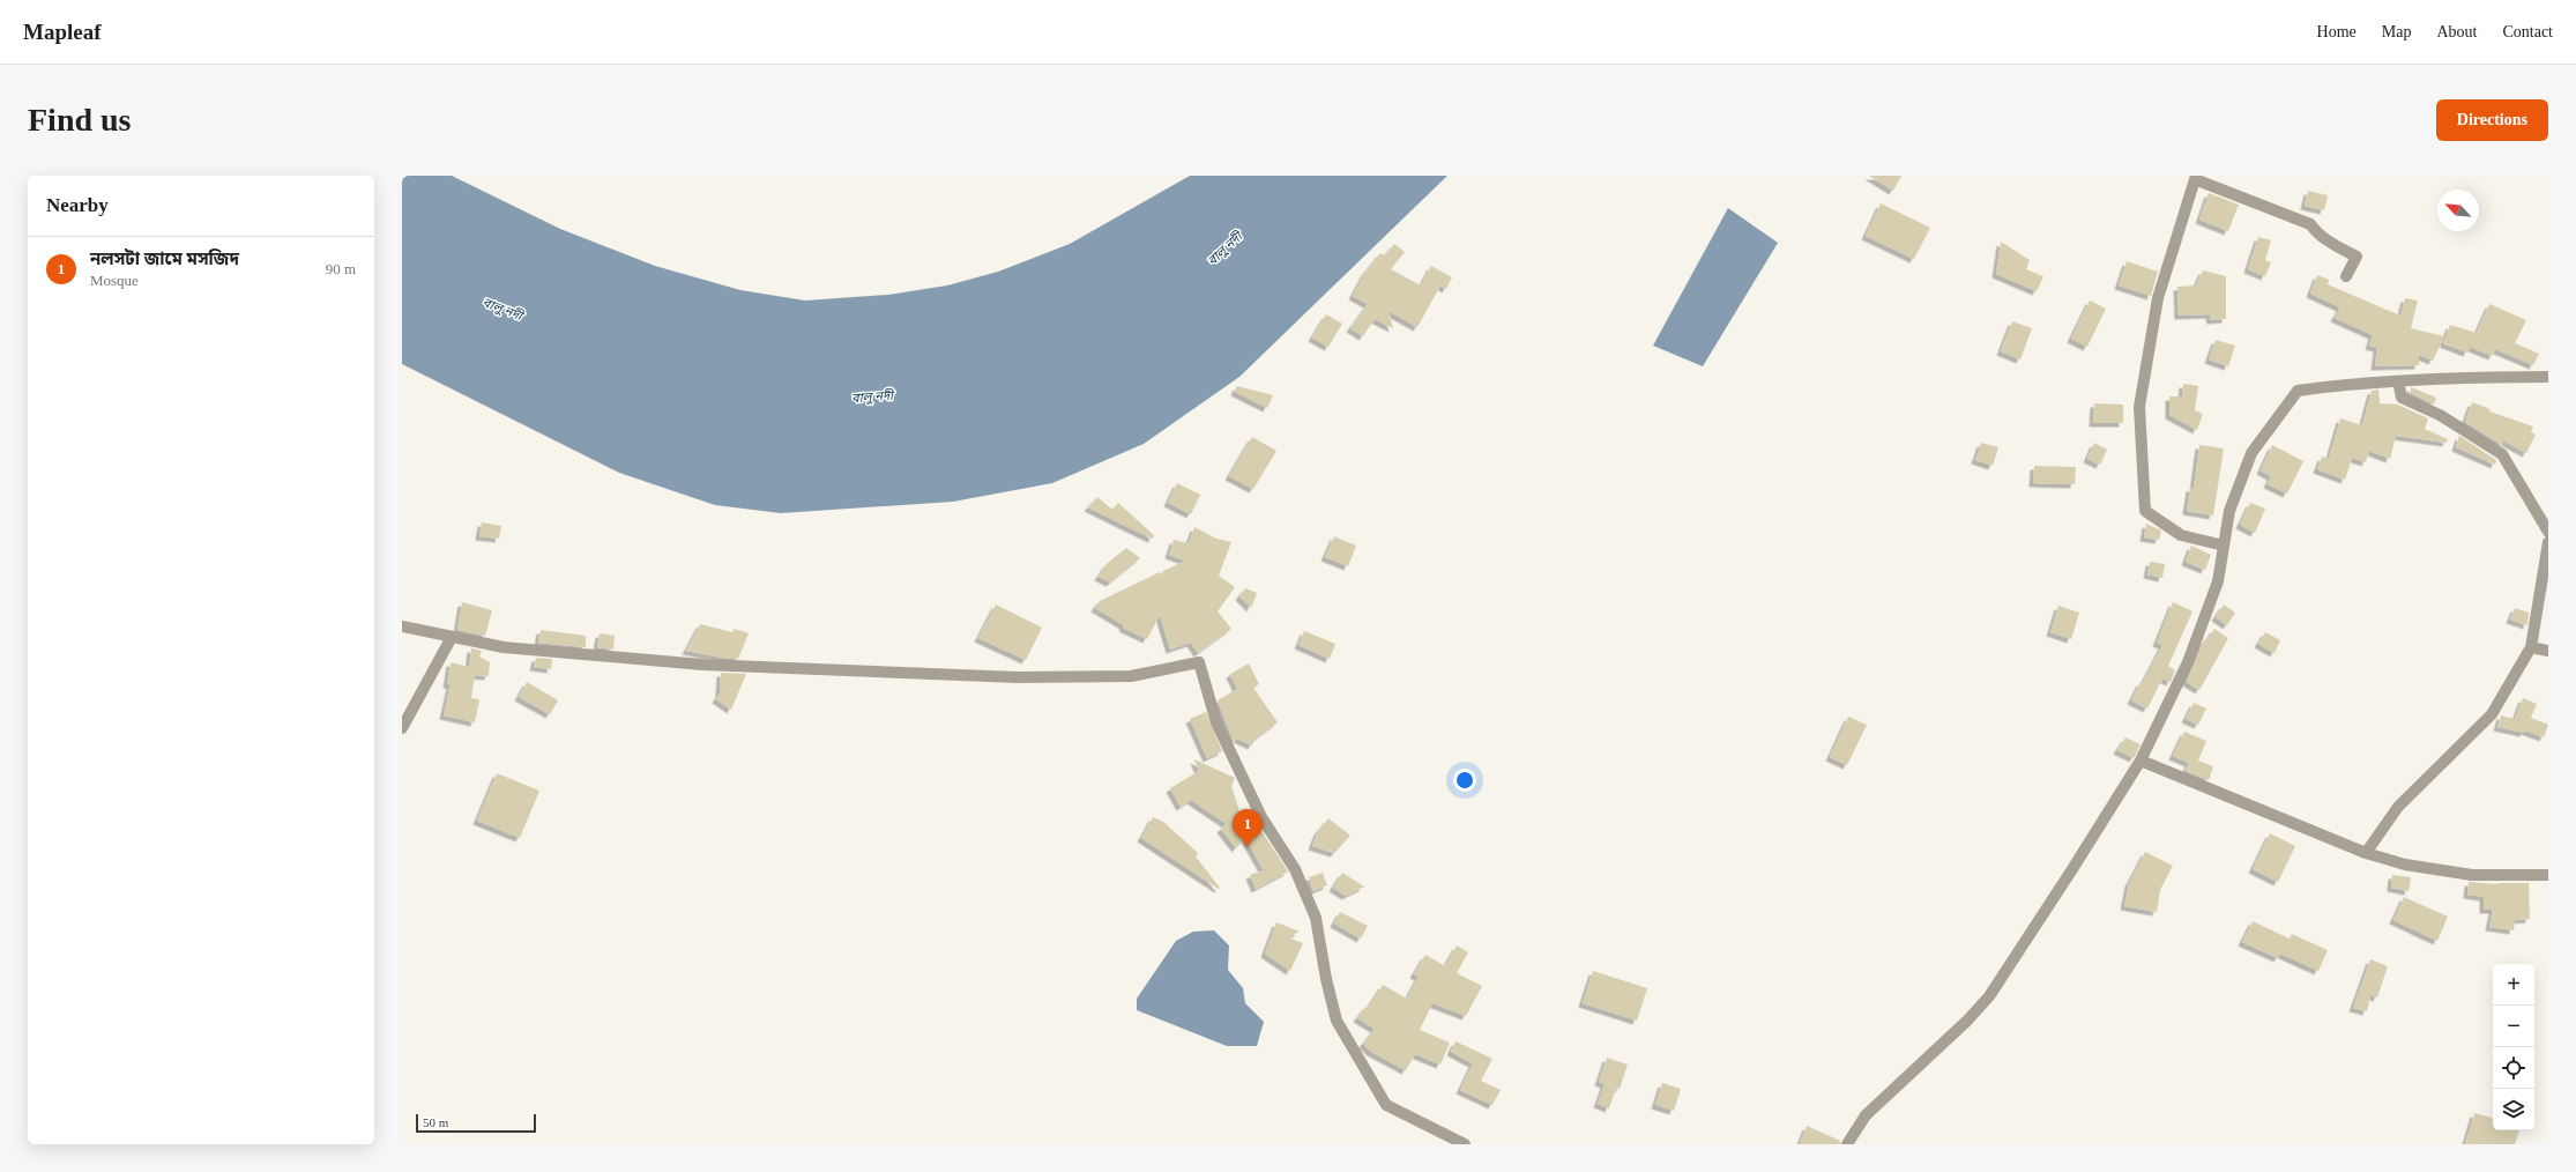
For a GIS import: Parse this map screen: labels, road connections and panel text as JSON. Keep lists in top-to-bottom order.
{
  "water": ["বালু নদী"],
  "scale_bar": "50 m",
  "north": "top left",
  "page": {
    "header": "Mapleaf",
    "nav": [
      "Home",
      "Map",
      "About",
      "Contact"
    ],
    "buttons": "Directions",
    "title": "Find us",
    "heading": "Nearby",
    "list": [
      {
        "mark": "1",
        "name": "নলসটা জামে মসজিদ",
        "note": "Mosque",
        "value": "90 m"
      }
    ],
    "pins": "1",
    "map_buttons": ["+", "−"],
    "scale": "50 m"
  }
}
